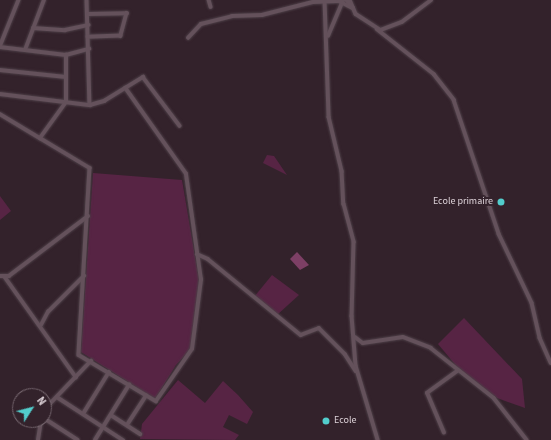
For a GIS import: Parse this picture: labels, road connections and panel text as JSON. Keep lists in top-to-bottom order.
{
  "places": ["Ecole primaire", "Ecole"],
  "north": "top right"
}
